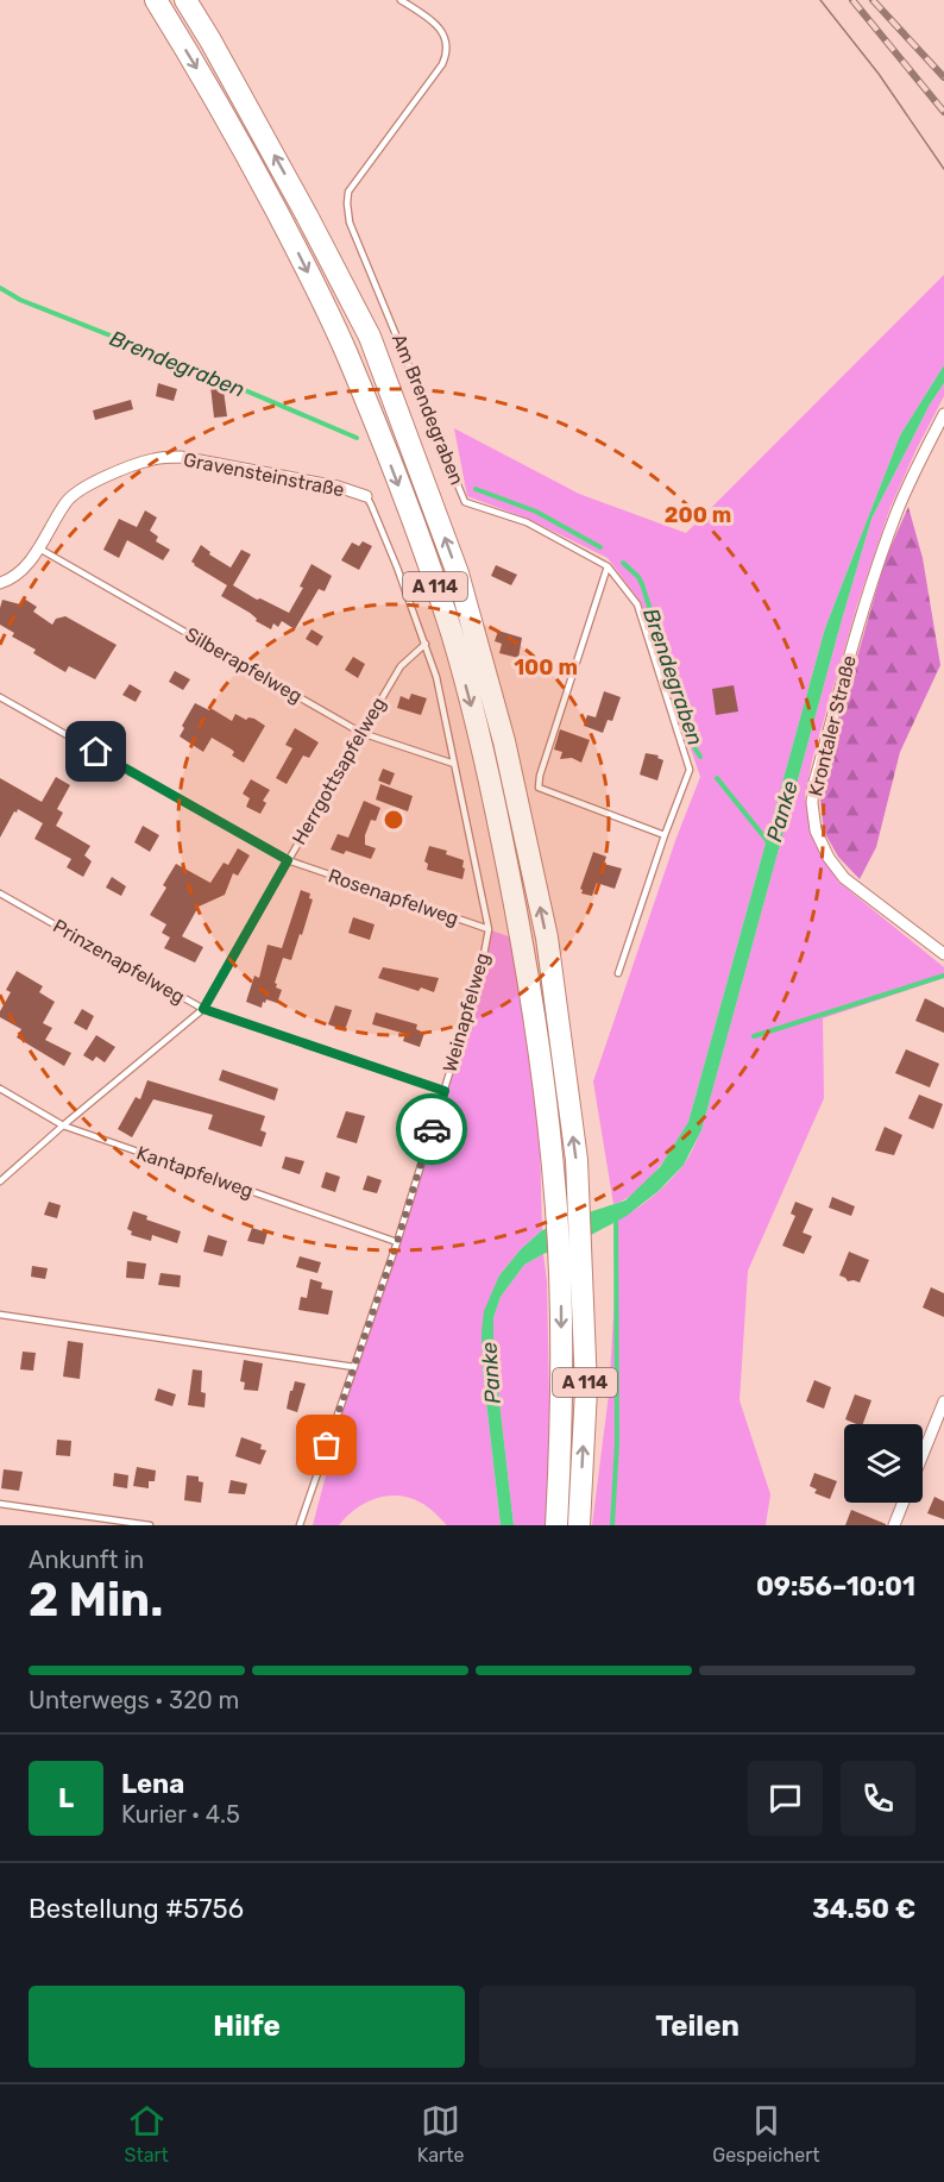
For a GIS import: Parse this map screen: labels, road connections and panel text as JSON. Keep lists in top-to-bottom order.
{
  "streets": {
    "highway": ["A 114"],
    "street": ["Gravensteinstraße", "Krontaler Straße"],
    "lane": [
      "Am Brendegraben",
      "Silberapfelweg",
      "Herrgottsapfelweg",
      "Rosenapfelweg",
      "Prinzenapfelweg",
      "Weinapfelweg",
      "Kantapfelweg"
    ]
  },
  "crossings": [
    ["Gravensteinstraße", "Silberapfelweg"],
    ["Gravensteinstraße", "Weinapfelweg"],
    ["Silberapfelweg", "Herrgottsapfelweg"],
    ["Silberapfelweg", "Weinapfelweg"],
    ["Herrgottsapfelweg", "Rosenapfelweg"],
    ["Herrgottsapfelweg", "Prinzenapfelweg"],
    ["Herrgottsapfelweg", "Weinapfelweg"],
    ["Herrgottsapfelweg", "Kantapfelweg"],
    ["Rosenapfelweg", "Weinapfelweg"],
    ["Prinzenapfelweg", "Weinapfelweg"],
    ["Weinapfelweg", "Kantapfelweg"]
  ],
  "water": ["Brendegraben", "Panke"],
  "page": {
    "heading": ["2 Min.", "Ankunft in", "09:56–10:01"],
    "panel": [
      "Lena",
      "Kurier · 4.5",
      "Bestellung #5756",
      "34.50 €"
    ],
    "bar": "Unterwegs · 320 m",
    "round": "L",
    "buttons": ["Hilfe", "Teilen"],
    "tabs": ["Start", "Karte", "Gespeichert"]
  },
  "rings": ["200 m", "100 m"]
}
